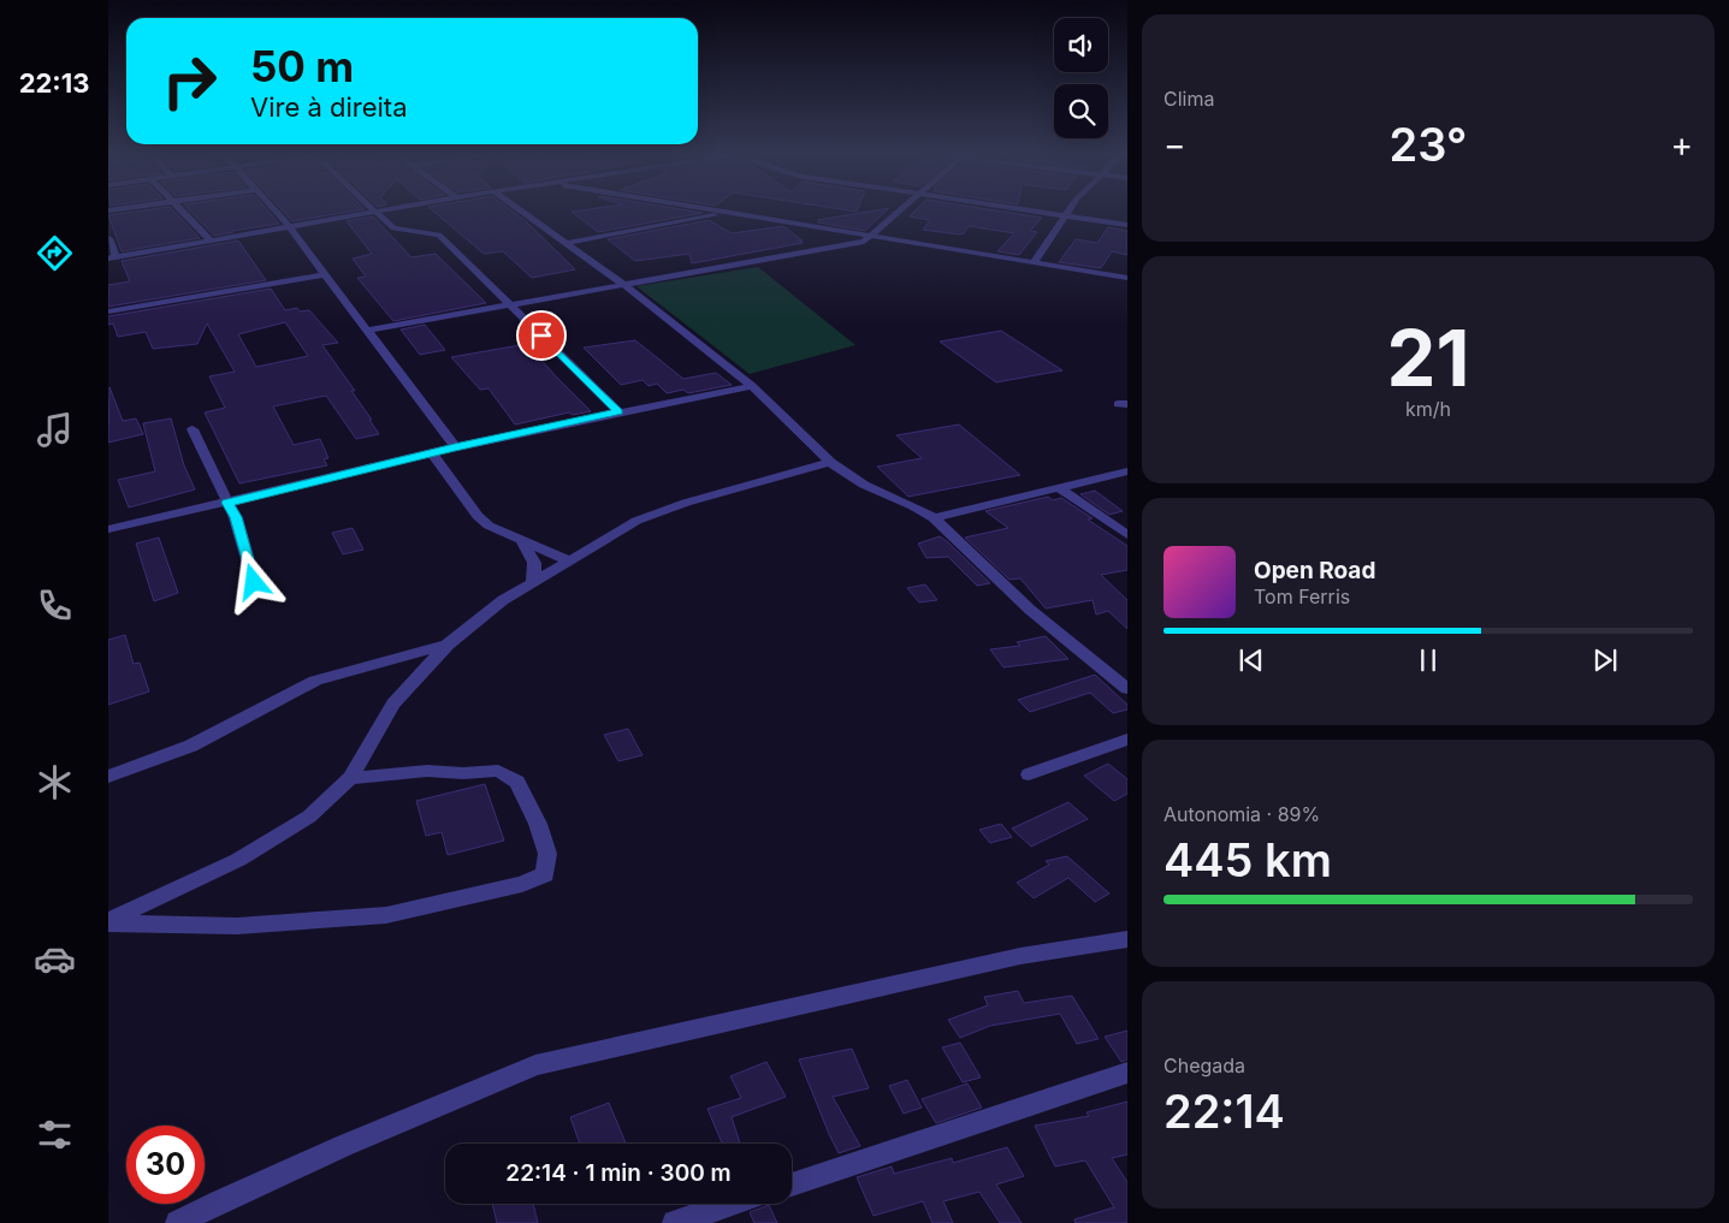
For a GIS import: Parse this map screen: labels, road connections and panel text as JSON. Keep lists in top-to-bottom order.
{
  "page": {
    "tabs": "22:13",
    "tile": [
      "Clima",
      ["21", "km/h"],
      ["Autonomia · 89%", "445 km"],
      ["Chegada", "22:14"]
    ],
    "turn": ["50 m", "Vire à direita"],
    "heat": ["−", "23°", "+"],
    "song": ["Open Road", "Tom Ferris"],
    "limit": "30",
    "trip": "22:14 · 1 min · 300 m"
  }
}
